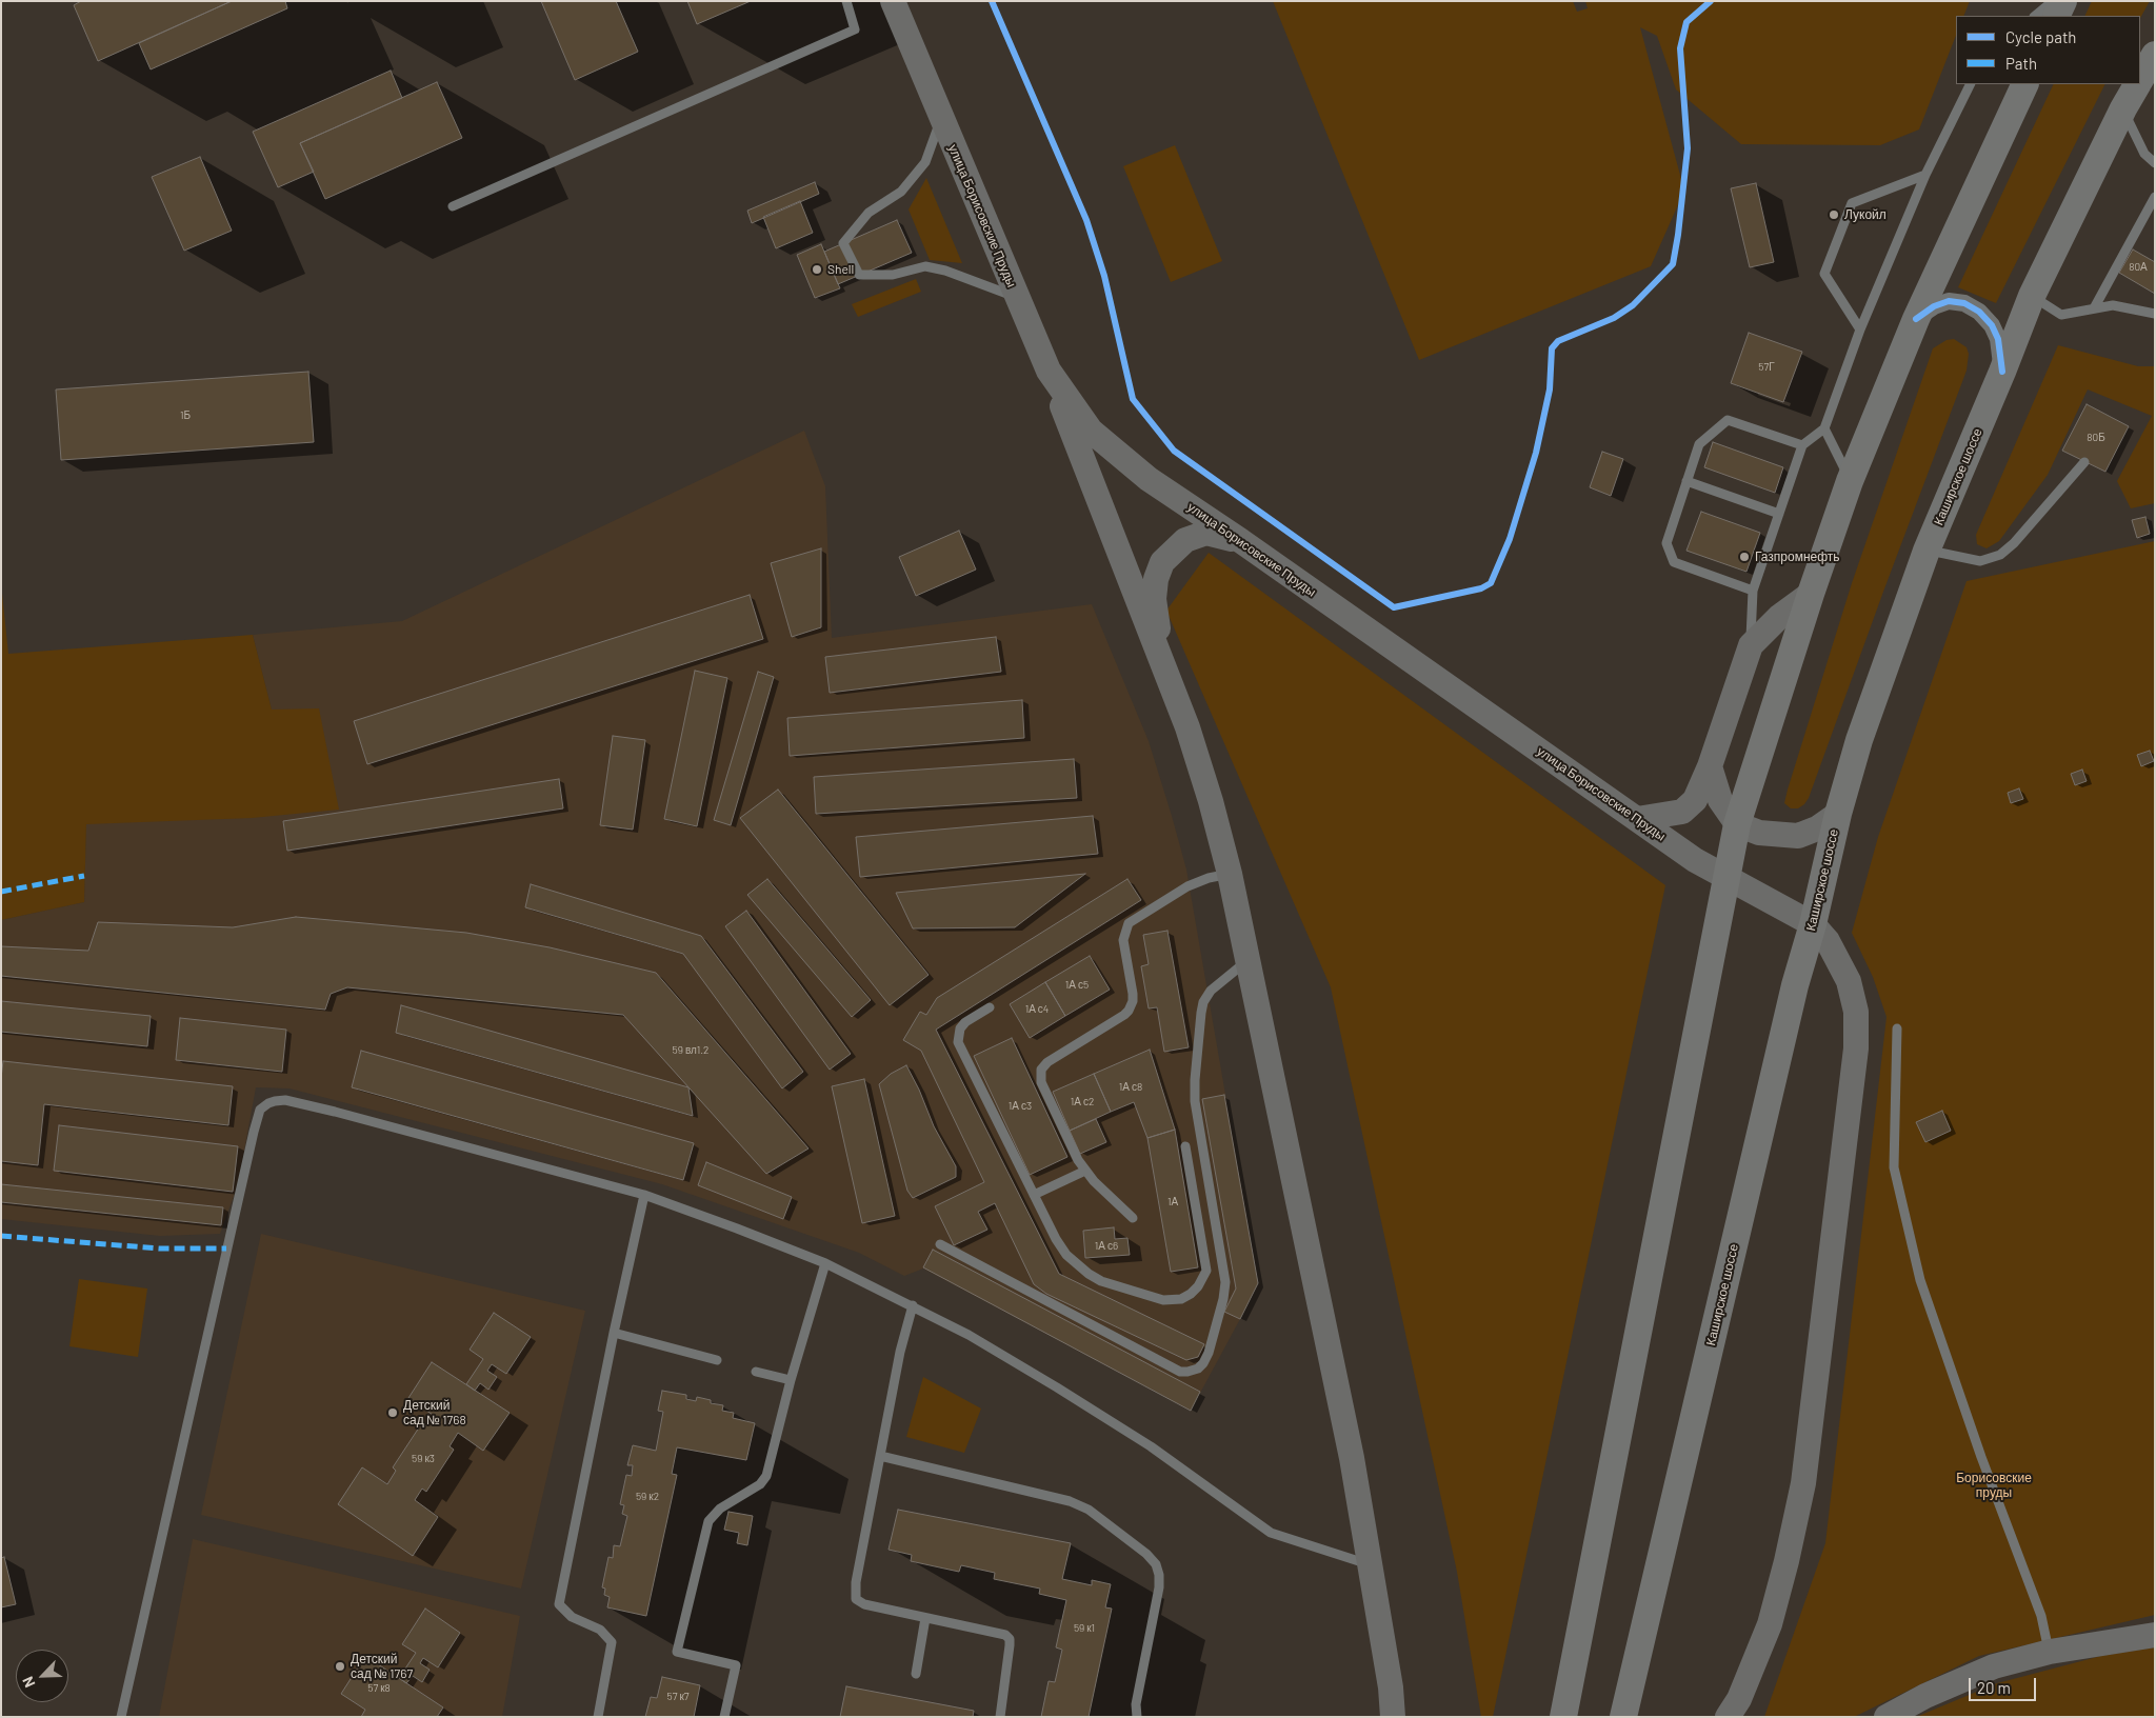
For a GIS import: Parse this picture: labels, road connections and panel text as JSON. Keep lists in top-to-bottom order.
{
  "streets": {
    "main road": ["улица Борисовские Пруды", "Каширское шоссе"]
  },
  "crossings": [
    ["улица Борисовские Пруды", "Каширское шоссе"]
  ],
  "parks": ["Борисовские пруды"],
  "places": [
    "Лукойл",
    "Shell",
    "Газпромнефть",
    "Детский сад № 1768",
    "Детский сад № 1767"
  ],
  "house_numbers": [
    "80А",
    "57Г",
    "1Б",
    "80Б",
    "1А с5",
    "1А с4",
    "59 вл1.2",
    "1А с8",
    "1А с2",
    "1А с3",
    "1А",
    "1А с6",
    "59 к3",
    "59 к2",
    "59 к1",
    "57 к8",
    "57 к7"
  ],
  "legend": ["Cycle path", "Path"],
  "scale_bar": "20 m",
  "north": "bottom left"
}
